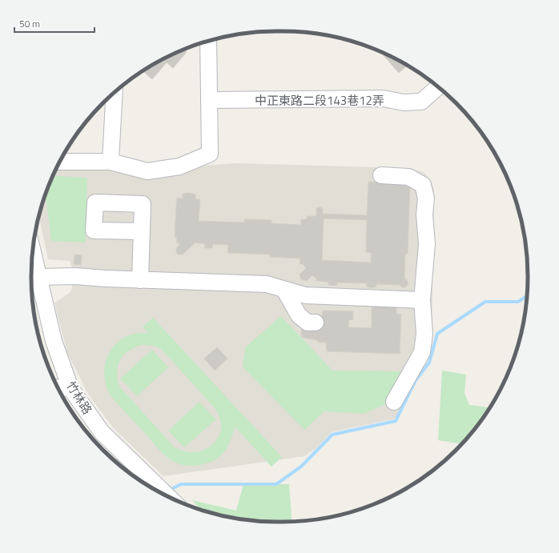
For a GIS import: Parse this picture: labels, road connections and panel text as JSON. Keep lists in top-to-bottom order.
{
  "streets": {
    "street": ["中正東路二段143巷12弄", "竹林路"]
  },
  "scale_bar": "50 m"
}
